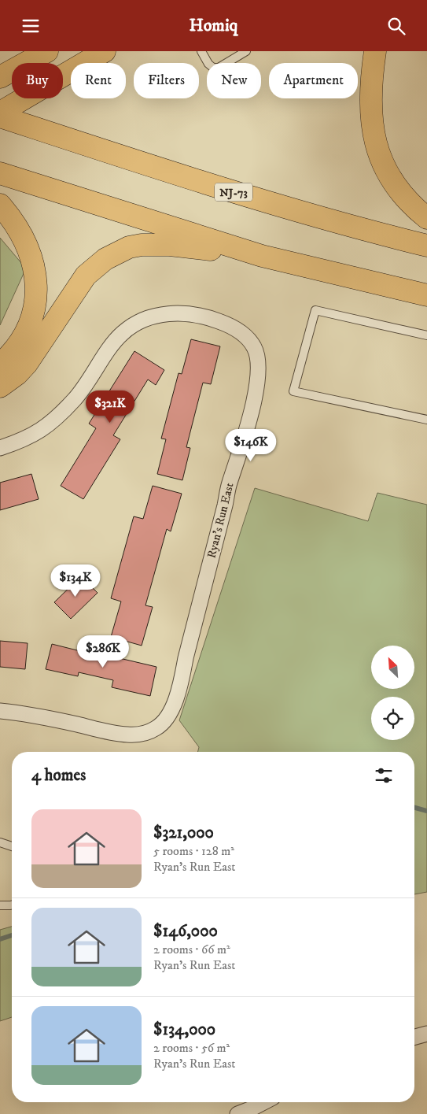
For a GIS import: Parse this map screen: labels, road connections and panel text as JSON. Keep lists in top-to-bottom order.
{
  "streets": {
    "highway": ["NJ-73"],
    "street": ["Ryan's Run East"]
  },
  "north": "top left",
  "page": {
    "header": "Homiq",
    "chip": [
      "Buy",
      "Rent",
      "Filters",
      "New",
      "Apartment"
    ],
    "price": [
      "$321K",
      "$146K",
      "$134K",
      "$286K"
    ],
    "heading": "4 homes",
    "list": [
      {
        "name": "$321,000",
        "note": "5 rooms · 128 m² · Ryan's Run East"
      },
      {
        "name": "$146,000",
        "note": "2 rooms · 66 m² · Ryan's Run East"
      },
      {
        "name": "$134,000",
        "note": "2 rooms · 56 m² · Ryan's Run East"
      }
    ]
  }
}
